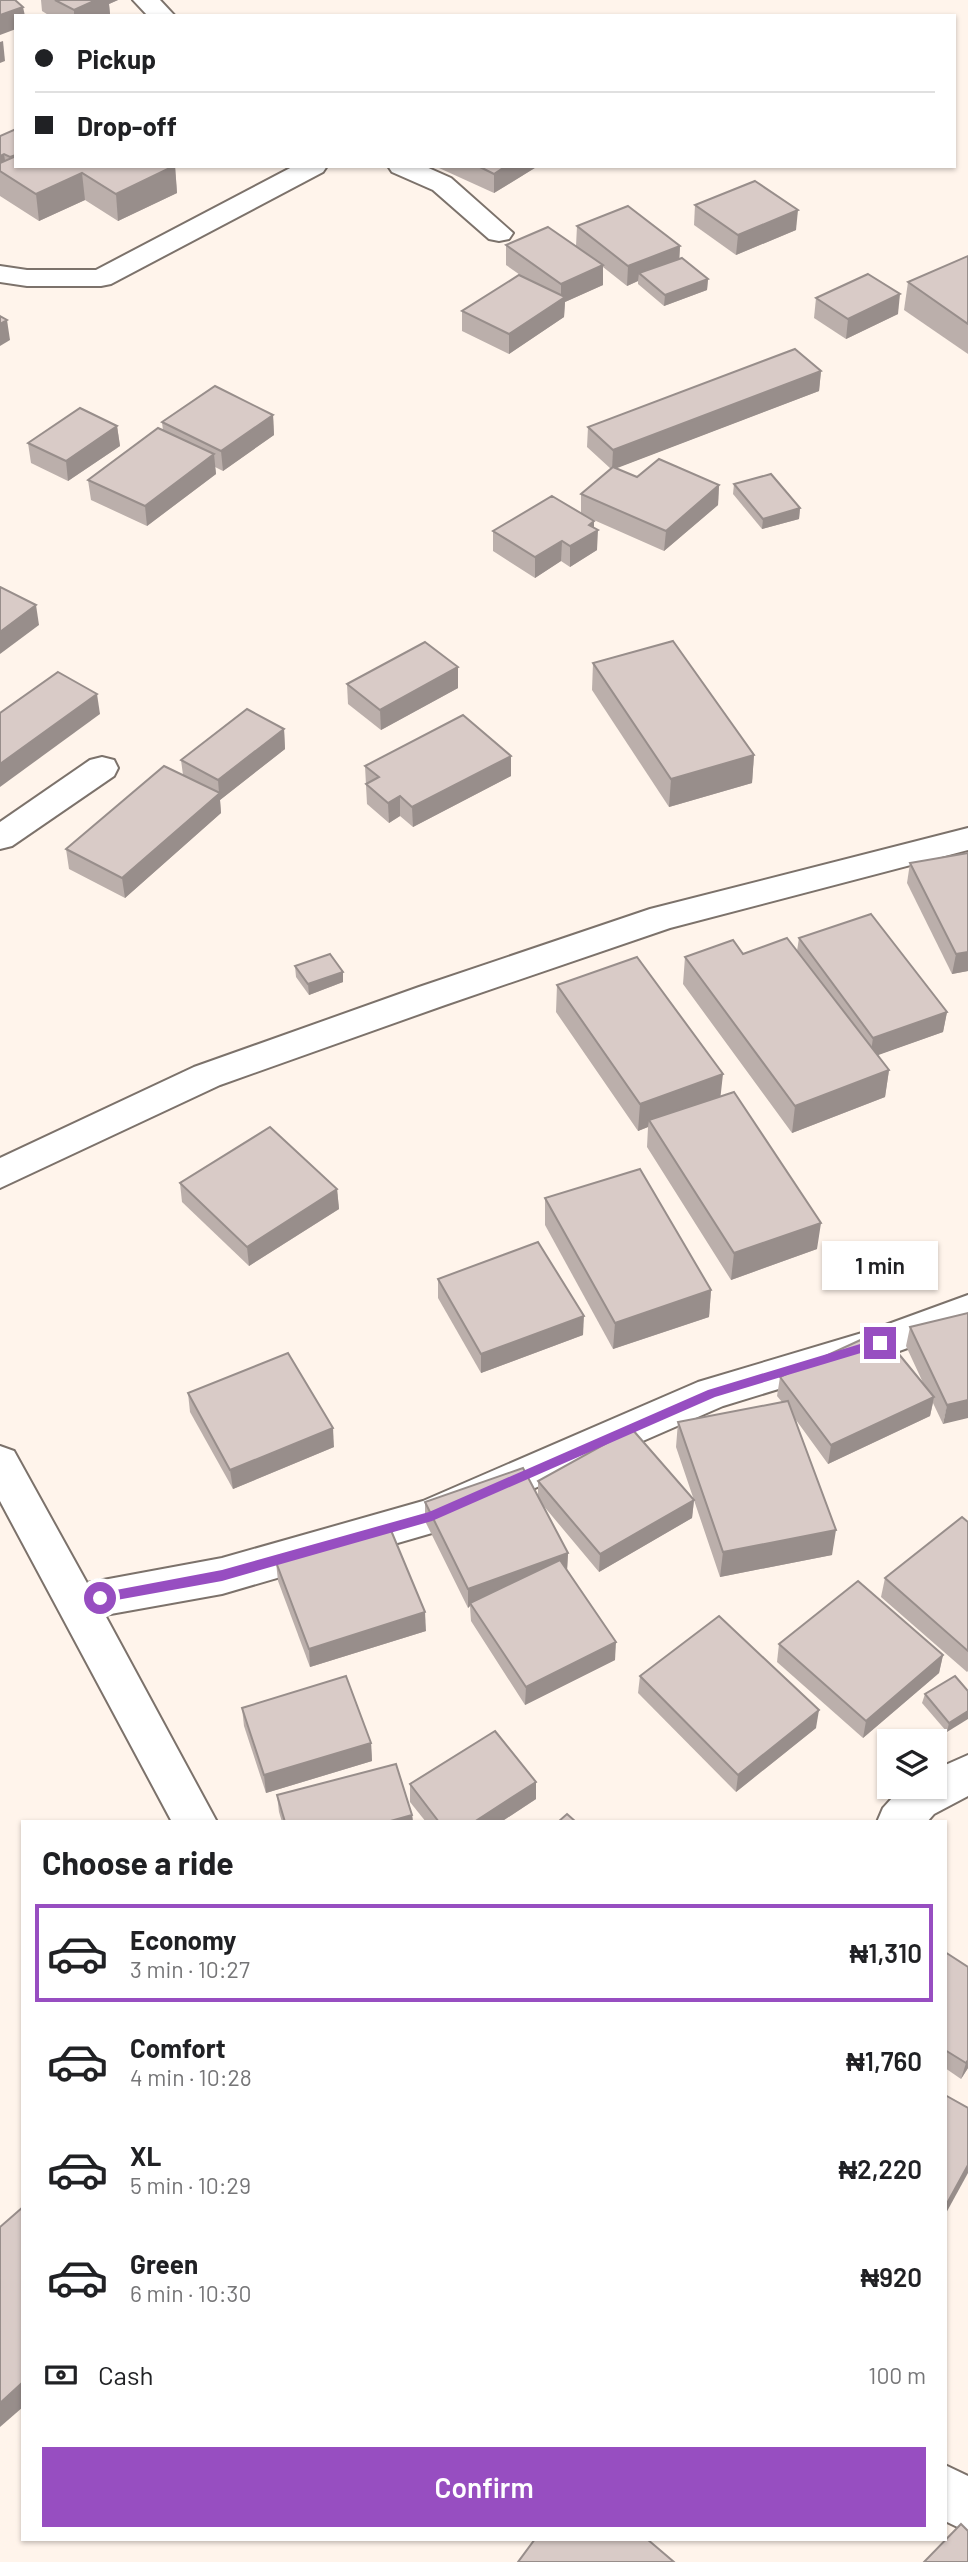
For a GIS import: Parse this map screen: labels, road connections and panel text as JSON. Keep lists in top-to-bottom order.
{
  "page": {
    "banner": ["Pickup", "Drop-off"],
    "bubble": "1 min",
    "heading": "Choose a ride",
    "list": [
      {
        "name": "Economy",
        "note": "3 min · 10:27",
        "value": "₦1,310"
      },
      {
        "name": "Comfort",
        "note": "4 min · 10:28",
        "value": "₦1,760"
      },
      {
        "name": "XL",
        "note": "5 min · 10:29",
        "value": "₦2,220"
      },
      {
        "name": "Green",
        "note": "6 min · 10:30",
        "value": "₦920"
      }
    ],
    "pay": ["Cash", "100 m"],
    "buttons": "Confirm"
  }
}
